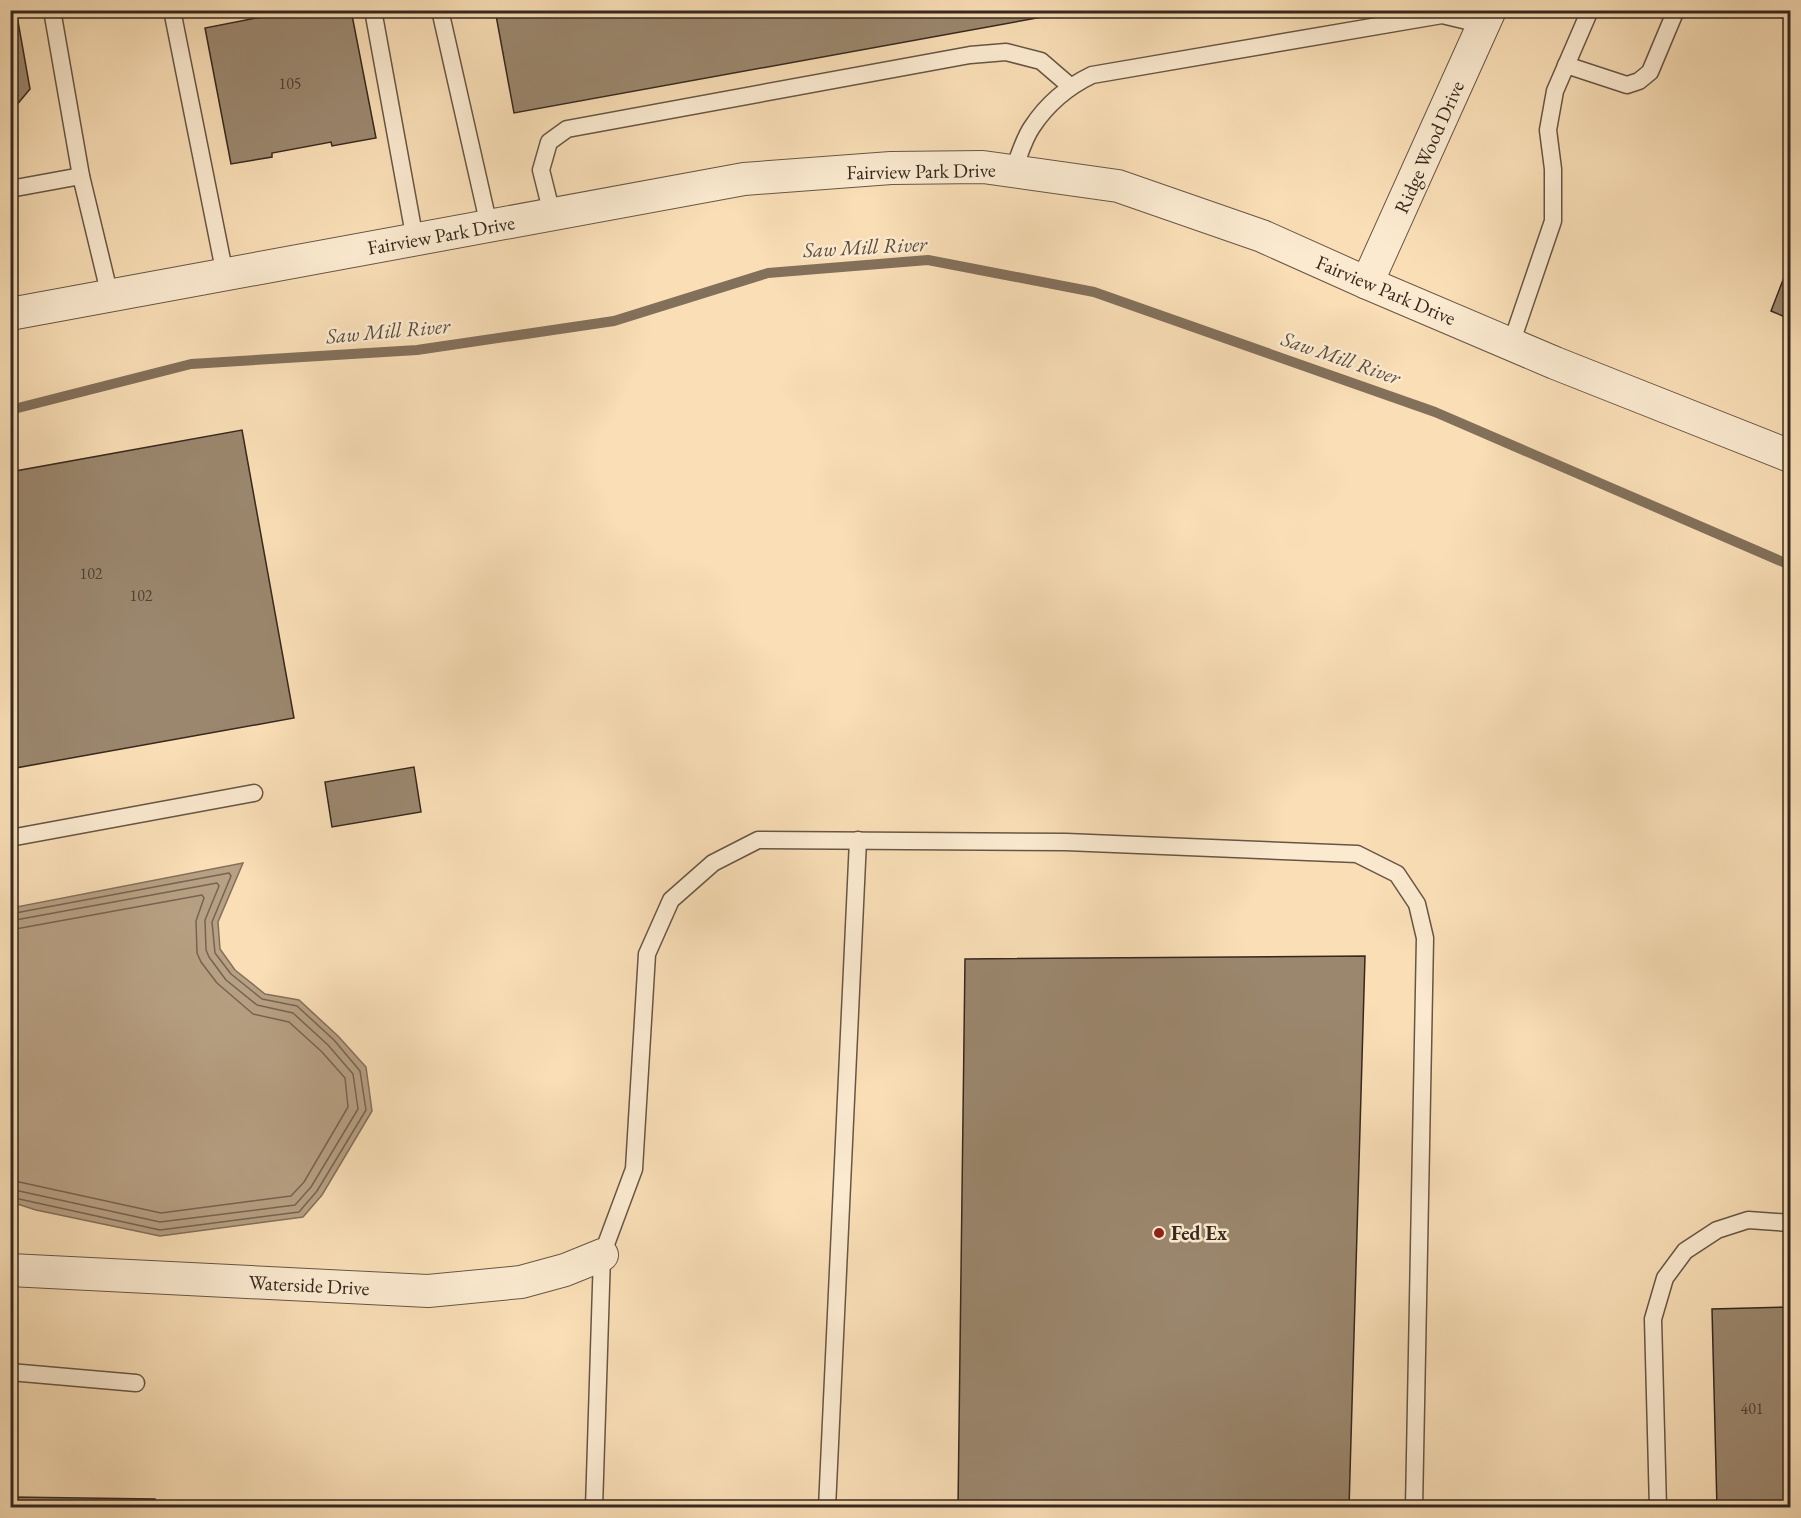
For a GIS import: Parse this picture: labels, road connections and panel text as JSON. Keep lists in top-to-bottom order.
{
  "streets": {
    "street": ["Ridge Wood Drive", "Fairview Park Drive", "Waterside Drive"]
  },
  "crossings": [
    ["Ridge Wood Drive", "Fairview Park Drive"]
  ],
  "water": ["Saw Mill River"],
  "places": ["Fed Ex"],
  "house_numbers": [
    "105",
    "102",
    "102",
    "401"
  ]
}
